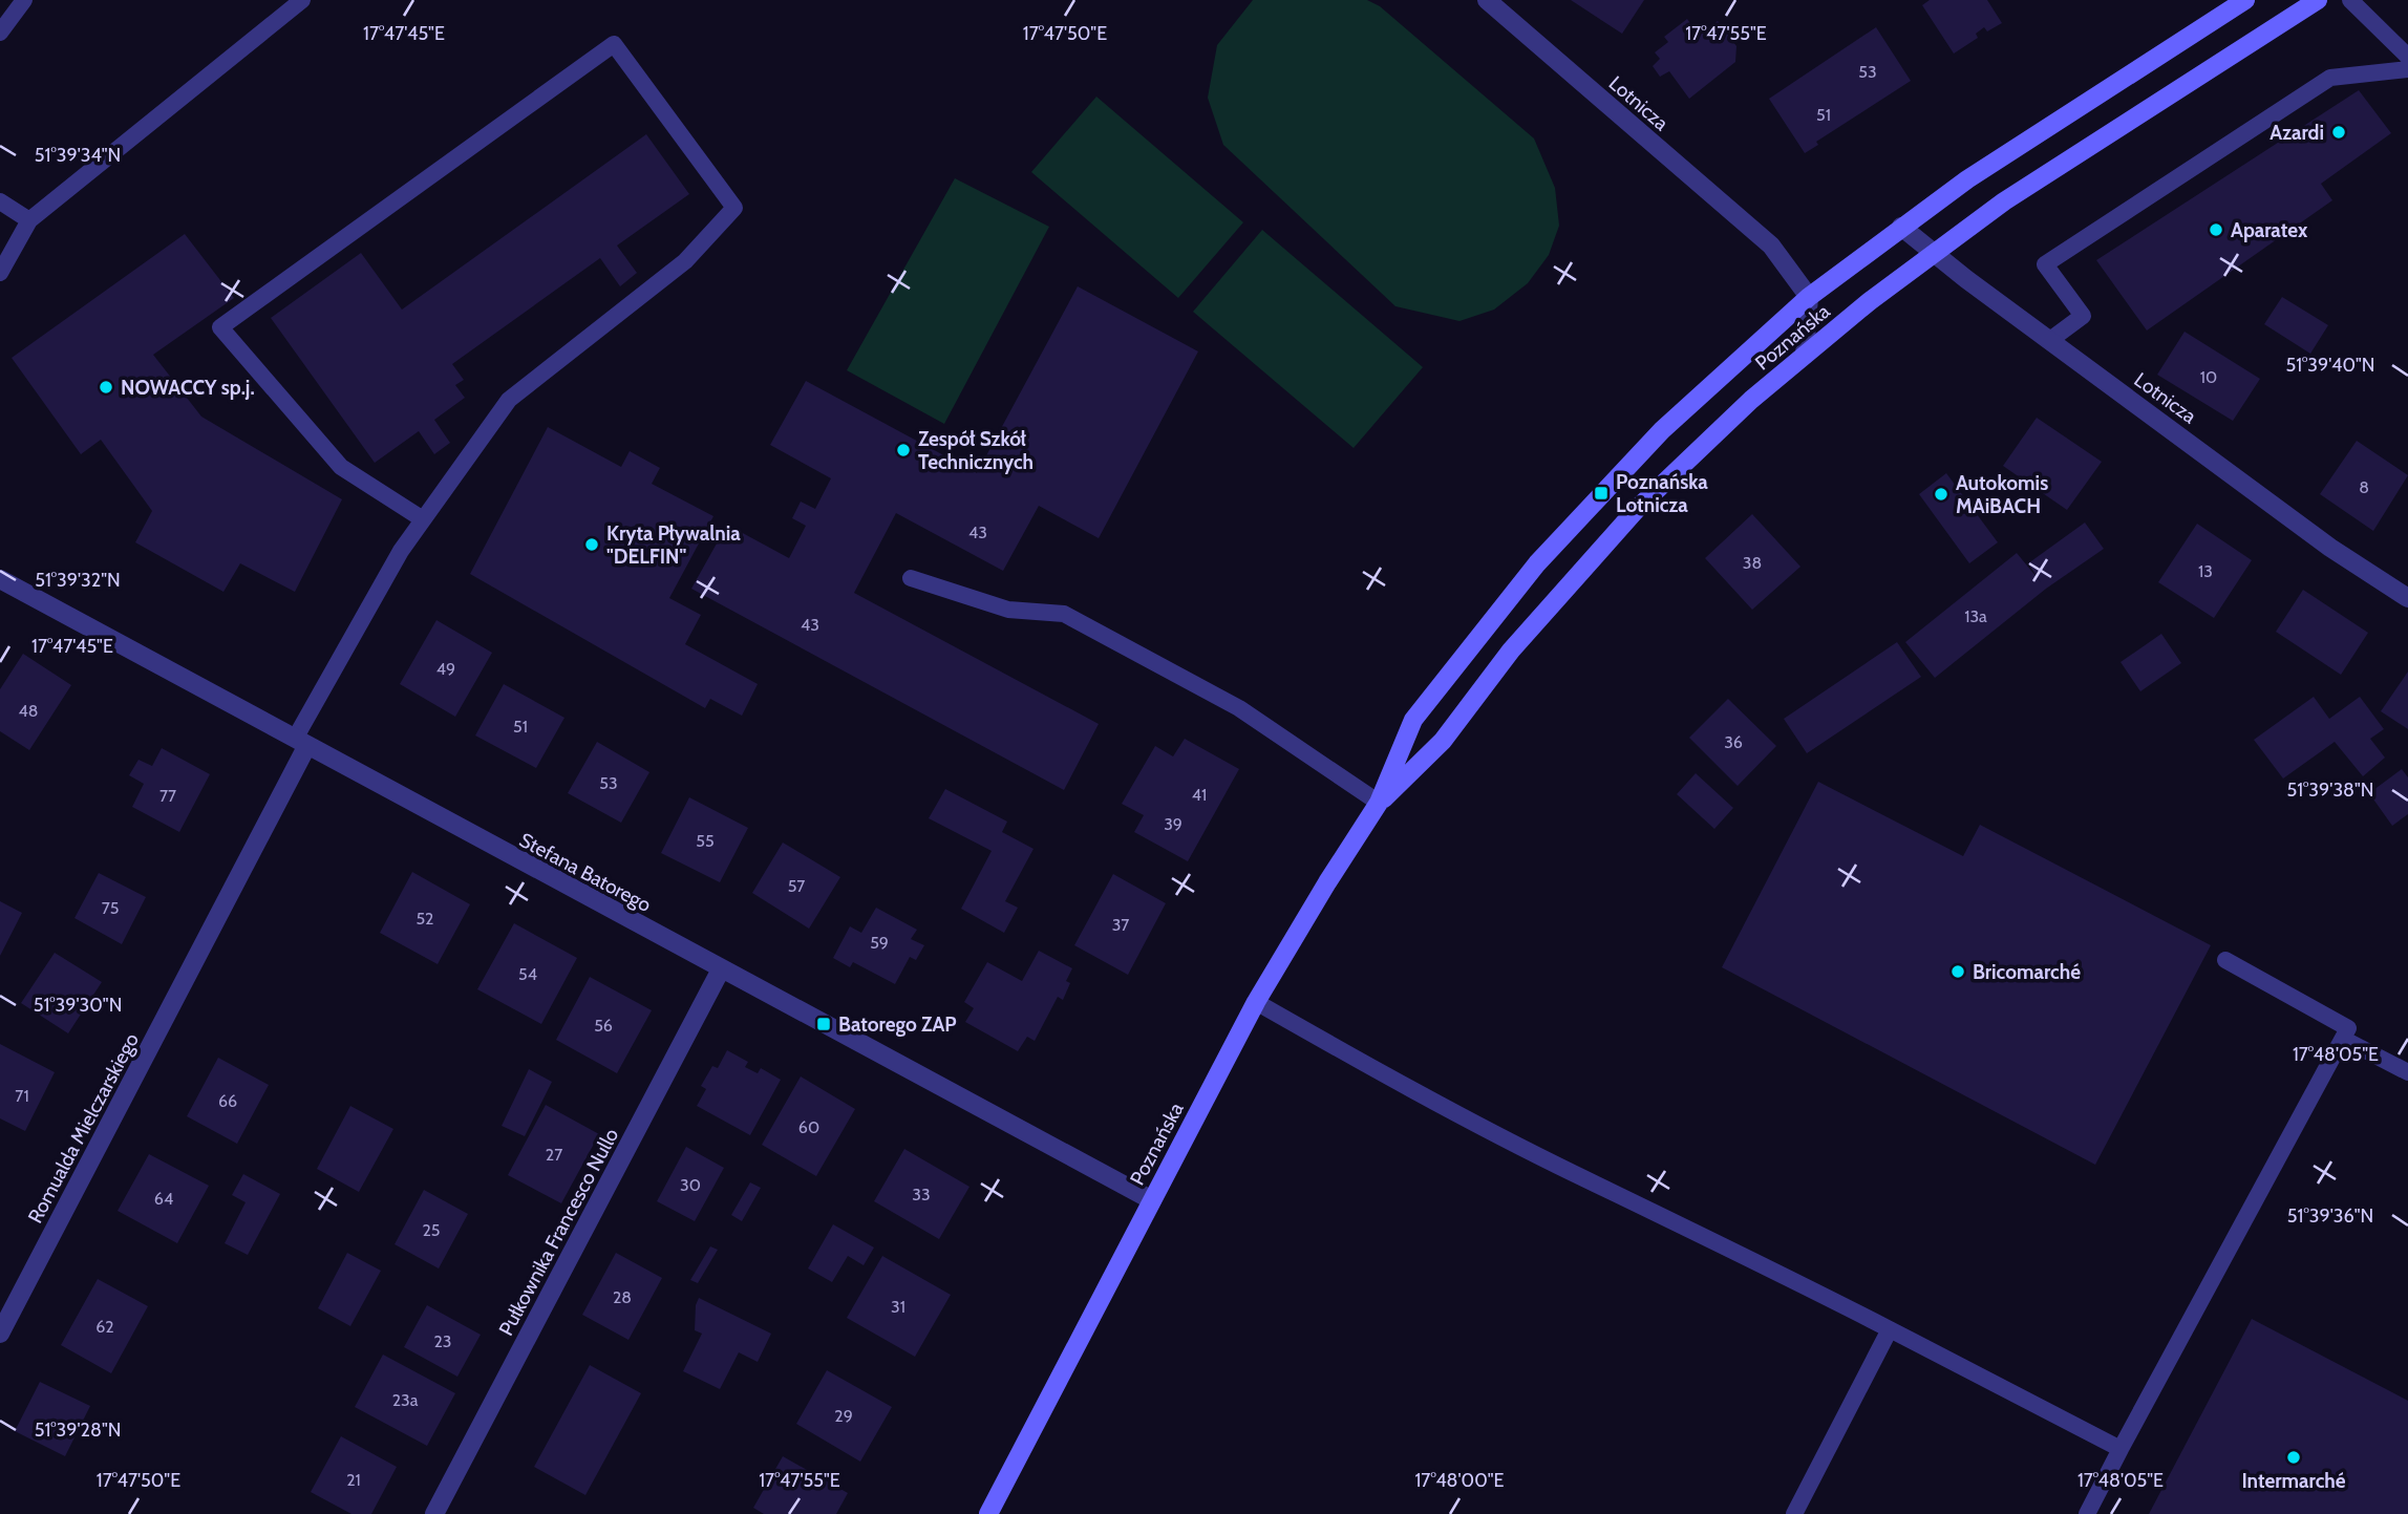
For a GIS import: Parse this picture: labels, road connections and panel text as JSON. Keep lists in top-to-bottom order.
{
  "streets": {
    "main road": ["Poznańska"],
    "street": [
      "Lotnicza",
      "Stefana Batorego",
      "Romualda Mielczarskiego",
      "Pułkownika Francesco Nullo"
    ]
  },
  "crossings": [
    ["Lotnicza", "Poznańska"],
    ["Poznańska", "Stefana Batorego"],
    ["Stefana Batorego", "Romualda Mielczarskiego"],
    ["Stefana Batorego", "Pułkownika Francesco Nullo"]
  ],
  "places": {
    "other": [
      "Azardi",
      "Aparatex",
      "NOWACCY sp.j.",
      "Zespół Szkół Technicznych",
      "Autokomis MAiBACH",
      "Kryta Pływalnia \"DELFIN\"",
      "Bricomarché",
      "Intermarché"
    ],
    "transit": ["Poznańska Lotnicza", "Batorego ZAP"]
  },
  "house_numbers": [
    "53",
    "51",
    "10",
    "8",
    "43",
    "38",
    "13",
    "13a",
    "43",
    "49",
    "48",
    "51",
    "36",
    "53",
    "41",
    "77",
    "39",
    "55",
    "57",
    "75",
    "52",
    "37",
    "59",
    "54",
    "56",
    "71",
    "66",
    "60",
    "27",
    "30",
    "33",
    "64",
    "25",
    "28",
    "31",
    "62",
    "23",
    "23a",
    "29",
    "21"
  ],
  "coordinates": [
    "17°47'50\"E",
    "17°47'45\"E",
    "17°47'55\"E",
    "51°39'34\"N",
    "51°39'40\"N",
    "51°39'32\"N",
    "51°39'38\"N",
    "51°39'30\"N",
    "17°48'05\"E",
    "51°39'36\"N",
    "51°39'28\"N",
    "17°48'00\"E"
  ]
}
